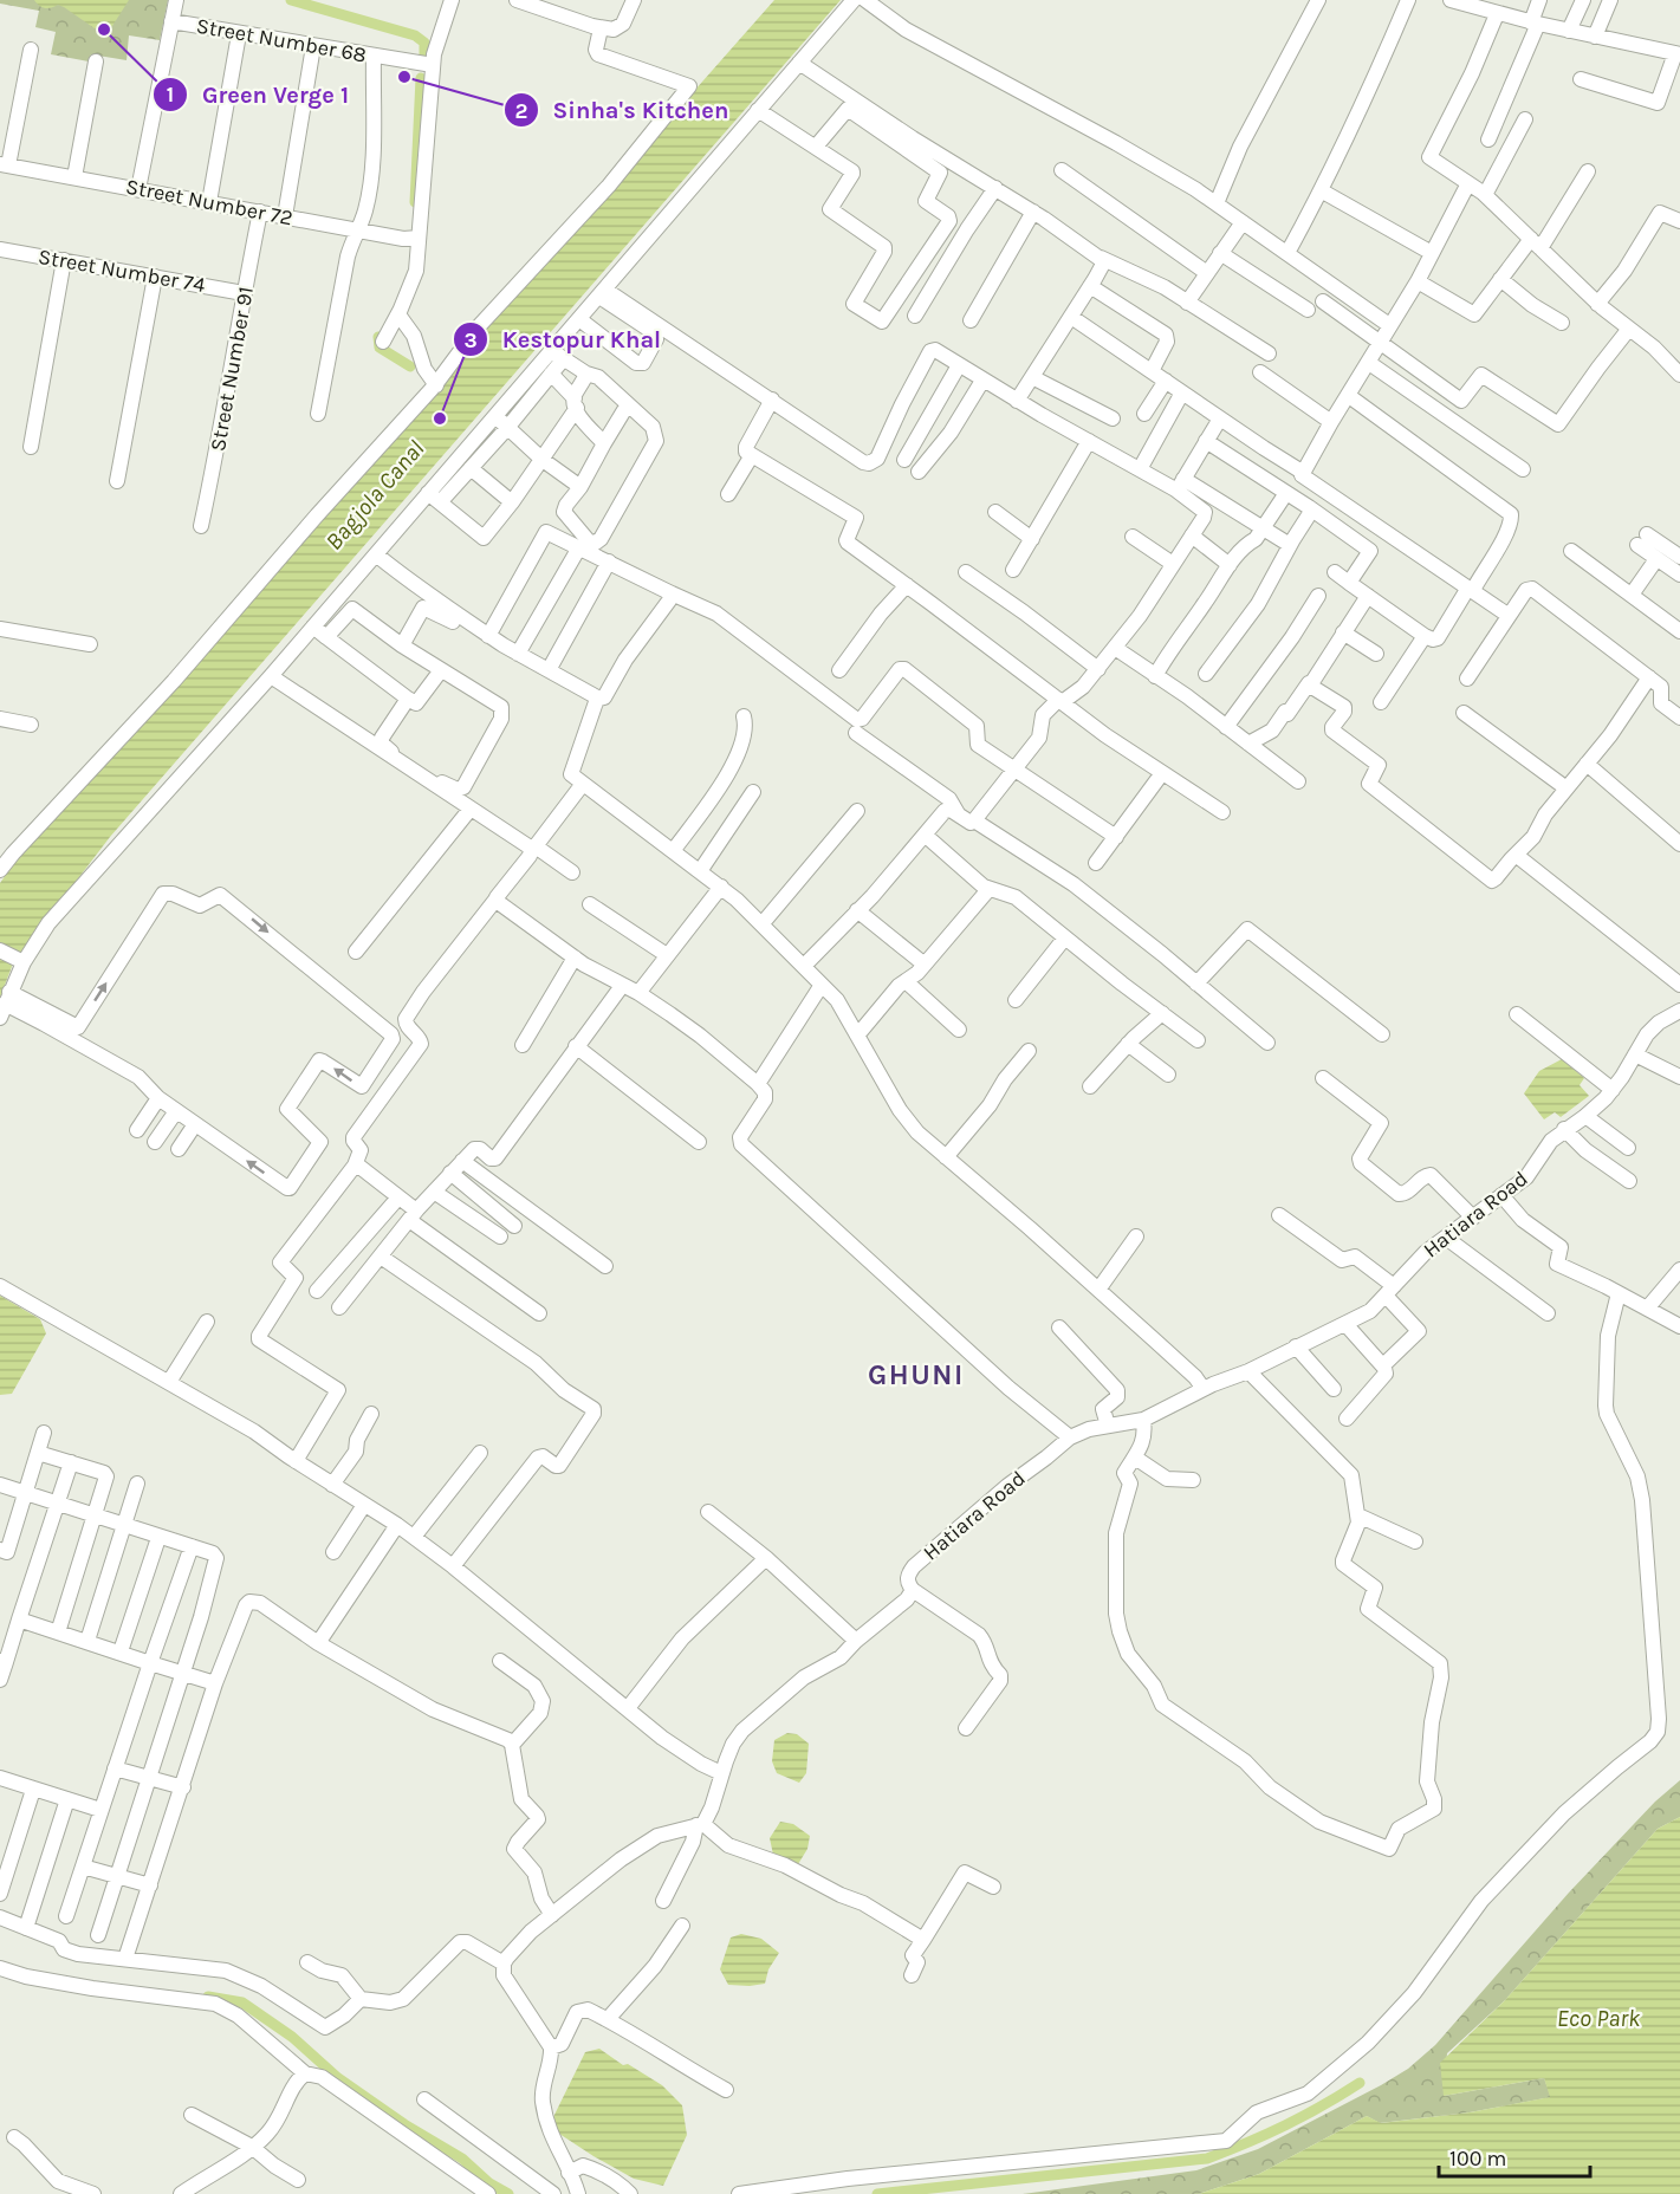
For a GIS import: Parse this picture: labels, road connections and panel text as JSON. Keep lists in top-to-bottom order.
{
  "streets": {
    "street": [
      "Street Number 68",
      "Street Number 72",
      "Street Number 74",
      "Street Number 91",
      "Hatiara Road"
    ]
  },
  "crossings": [
    ["Street Number 72", "Street Number 91"],
    ["Street Number 74", "Street Number 91"]
  ],
  "districts": ["GHUNI"],
  "water": ["Bagjola Canal", "Eco Park"],
  "places": ["Green Verge 1", "Sinha's Kitchen", "Kestopur Khal"],
  "scale_bar": "100 m"
}
